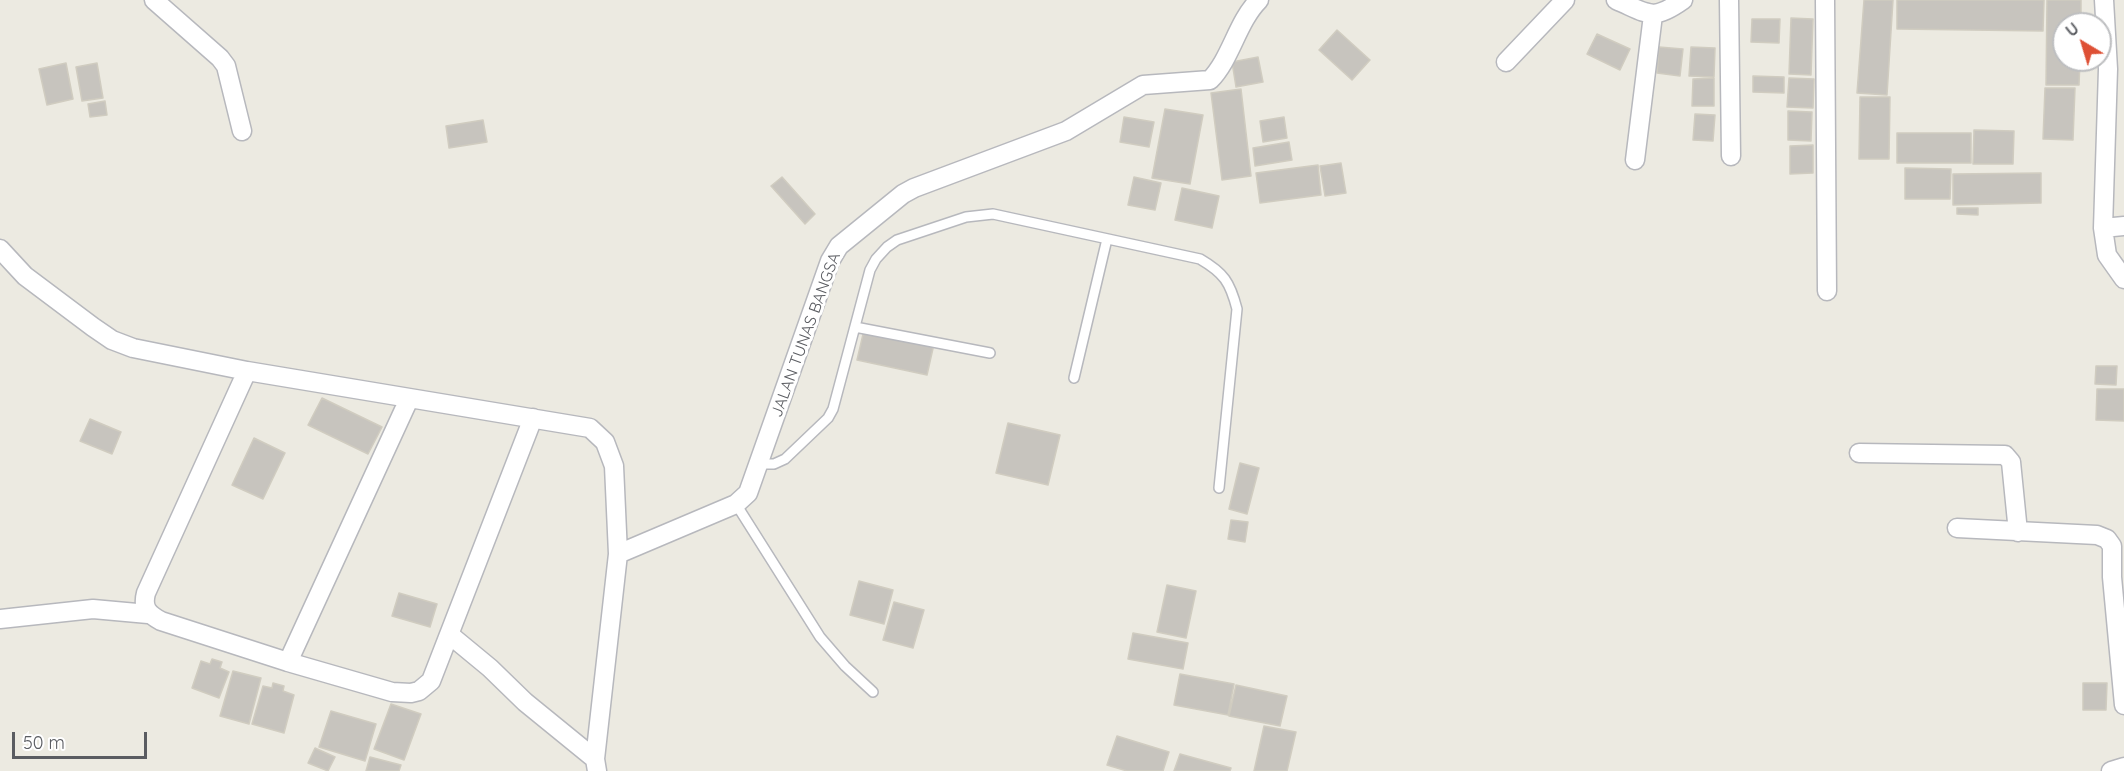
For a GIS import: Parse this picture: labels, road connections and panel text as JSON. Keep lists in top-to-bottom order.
{
  "streets": {
    "street": ["JALAN TUNAS BANGSA"]
  },
  "scale_bar": "50 m",
  "north": "top left"
}
